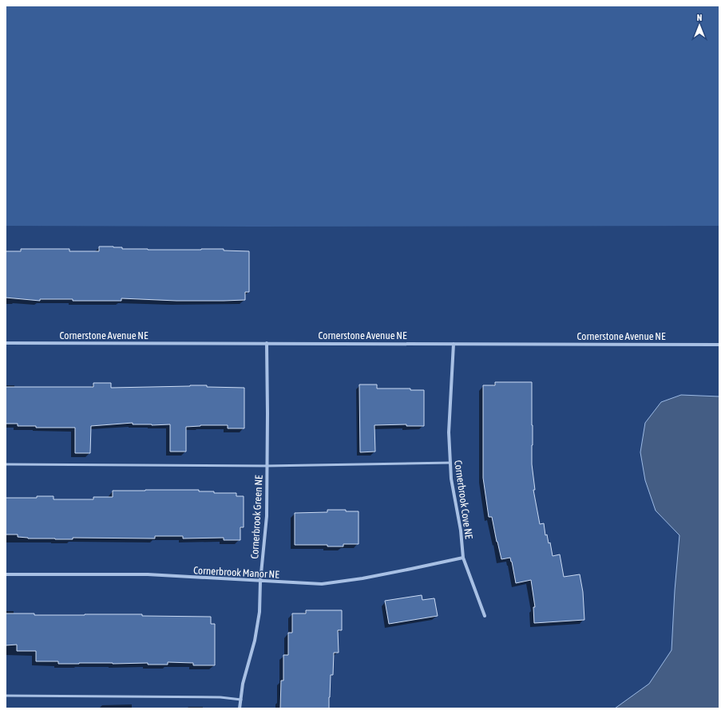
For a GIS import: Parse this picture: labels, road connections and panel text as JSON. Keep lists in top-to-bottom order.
{
  "streets": {
    "street": [
      "Cornerstone Avenue NE",
      "Cornerbrook Cove NE",
      "Cornerbrook Green NE",
      "Cornerbrook Manor NE"
    ]
  },
  "crossings": [
    ["Cornerstone Avenue NE", "Cornerbrook Cove NE"],
    ["Cornerstone Avenue NE", "Cornerbrook Green NE"],
    ["Cornerbrook Cove NE", "Cornerbrook Manor NE"],
    ["Cornerbrook Green NE", "Cornerbrook Manor NE"]
  ],
  "north": "top"
}
